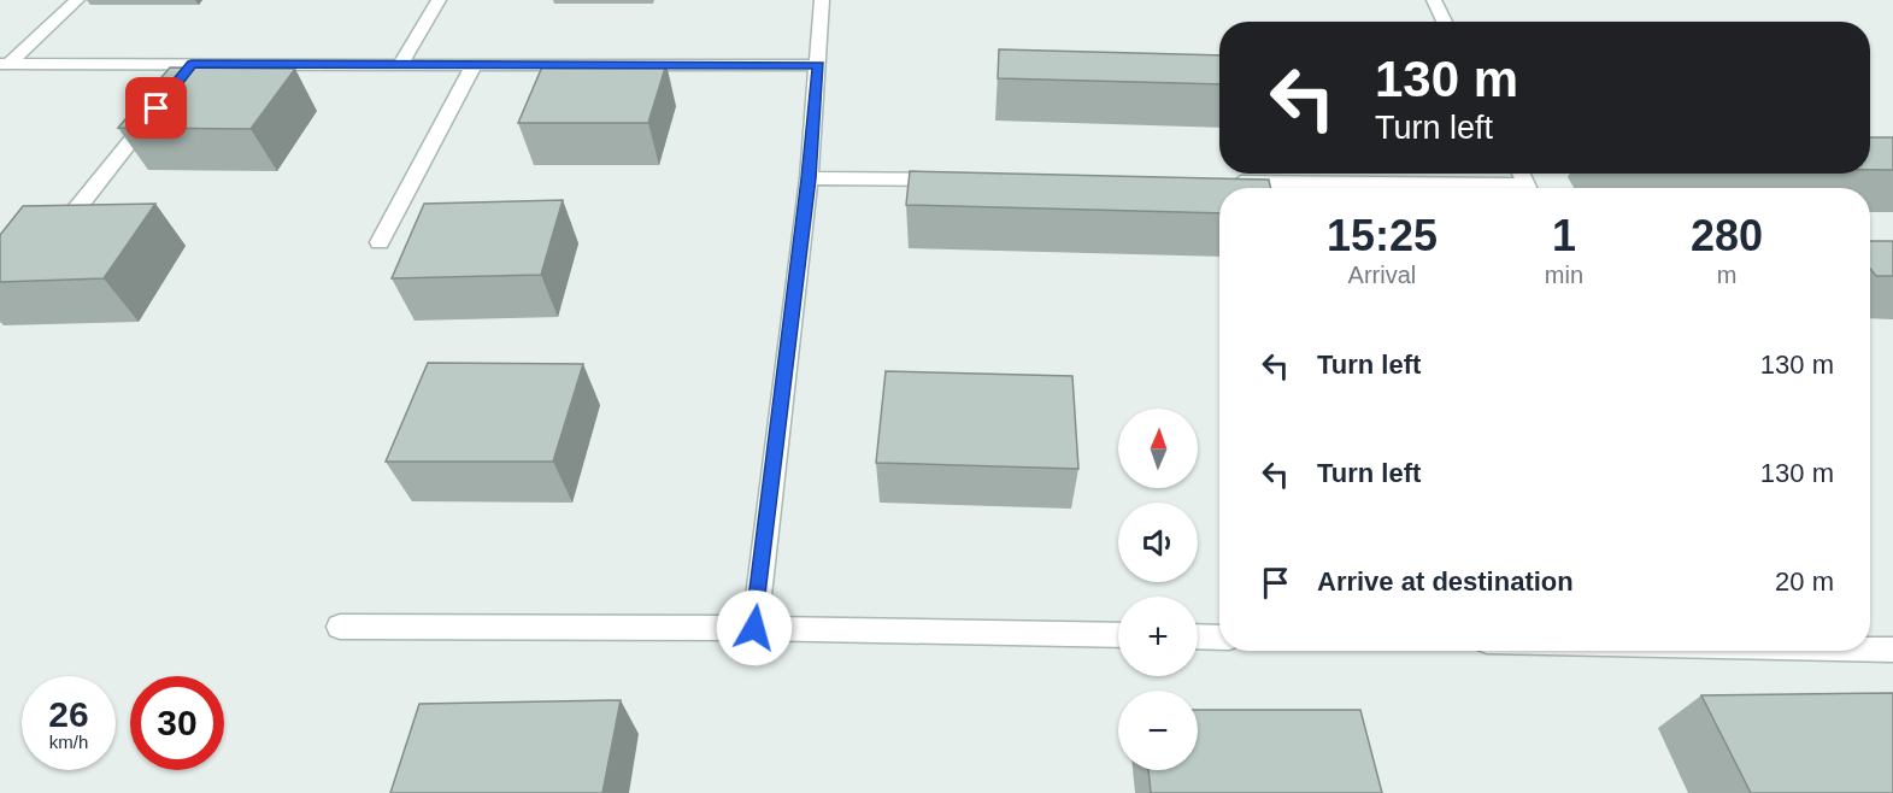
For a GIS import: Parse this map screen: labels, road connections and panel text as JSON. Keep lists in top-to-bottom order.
{
  "north": "top",
  "page": {
    "turn": ["130 m", "Turn left"],
    "eta": [
      "15:25",
      "Arrival",
      "1",
      "min",
      "280",
      "m"
    ],
    "list": [
      {
        "name": "Turn left",
        "value": "130 m"
      },
      {
        "name": "Turn left",
        "value": "130 m"
      },
      {
        "name": "Arrive at destination",
        "value": "20 m"
      }
    ],
    "map_buttons": ["+", "−"],
    "speed": "26 km/h",
    "limit": "30"
  }
}
